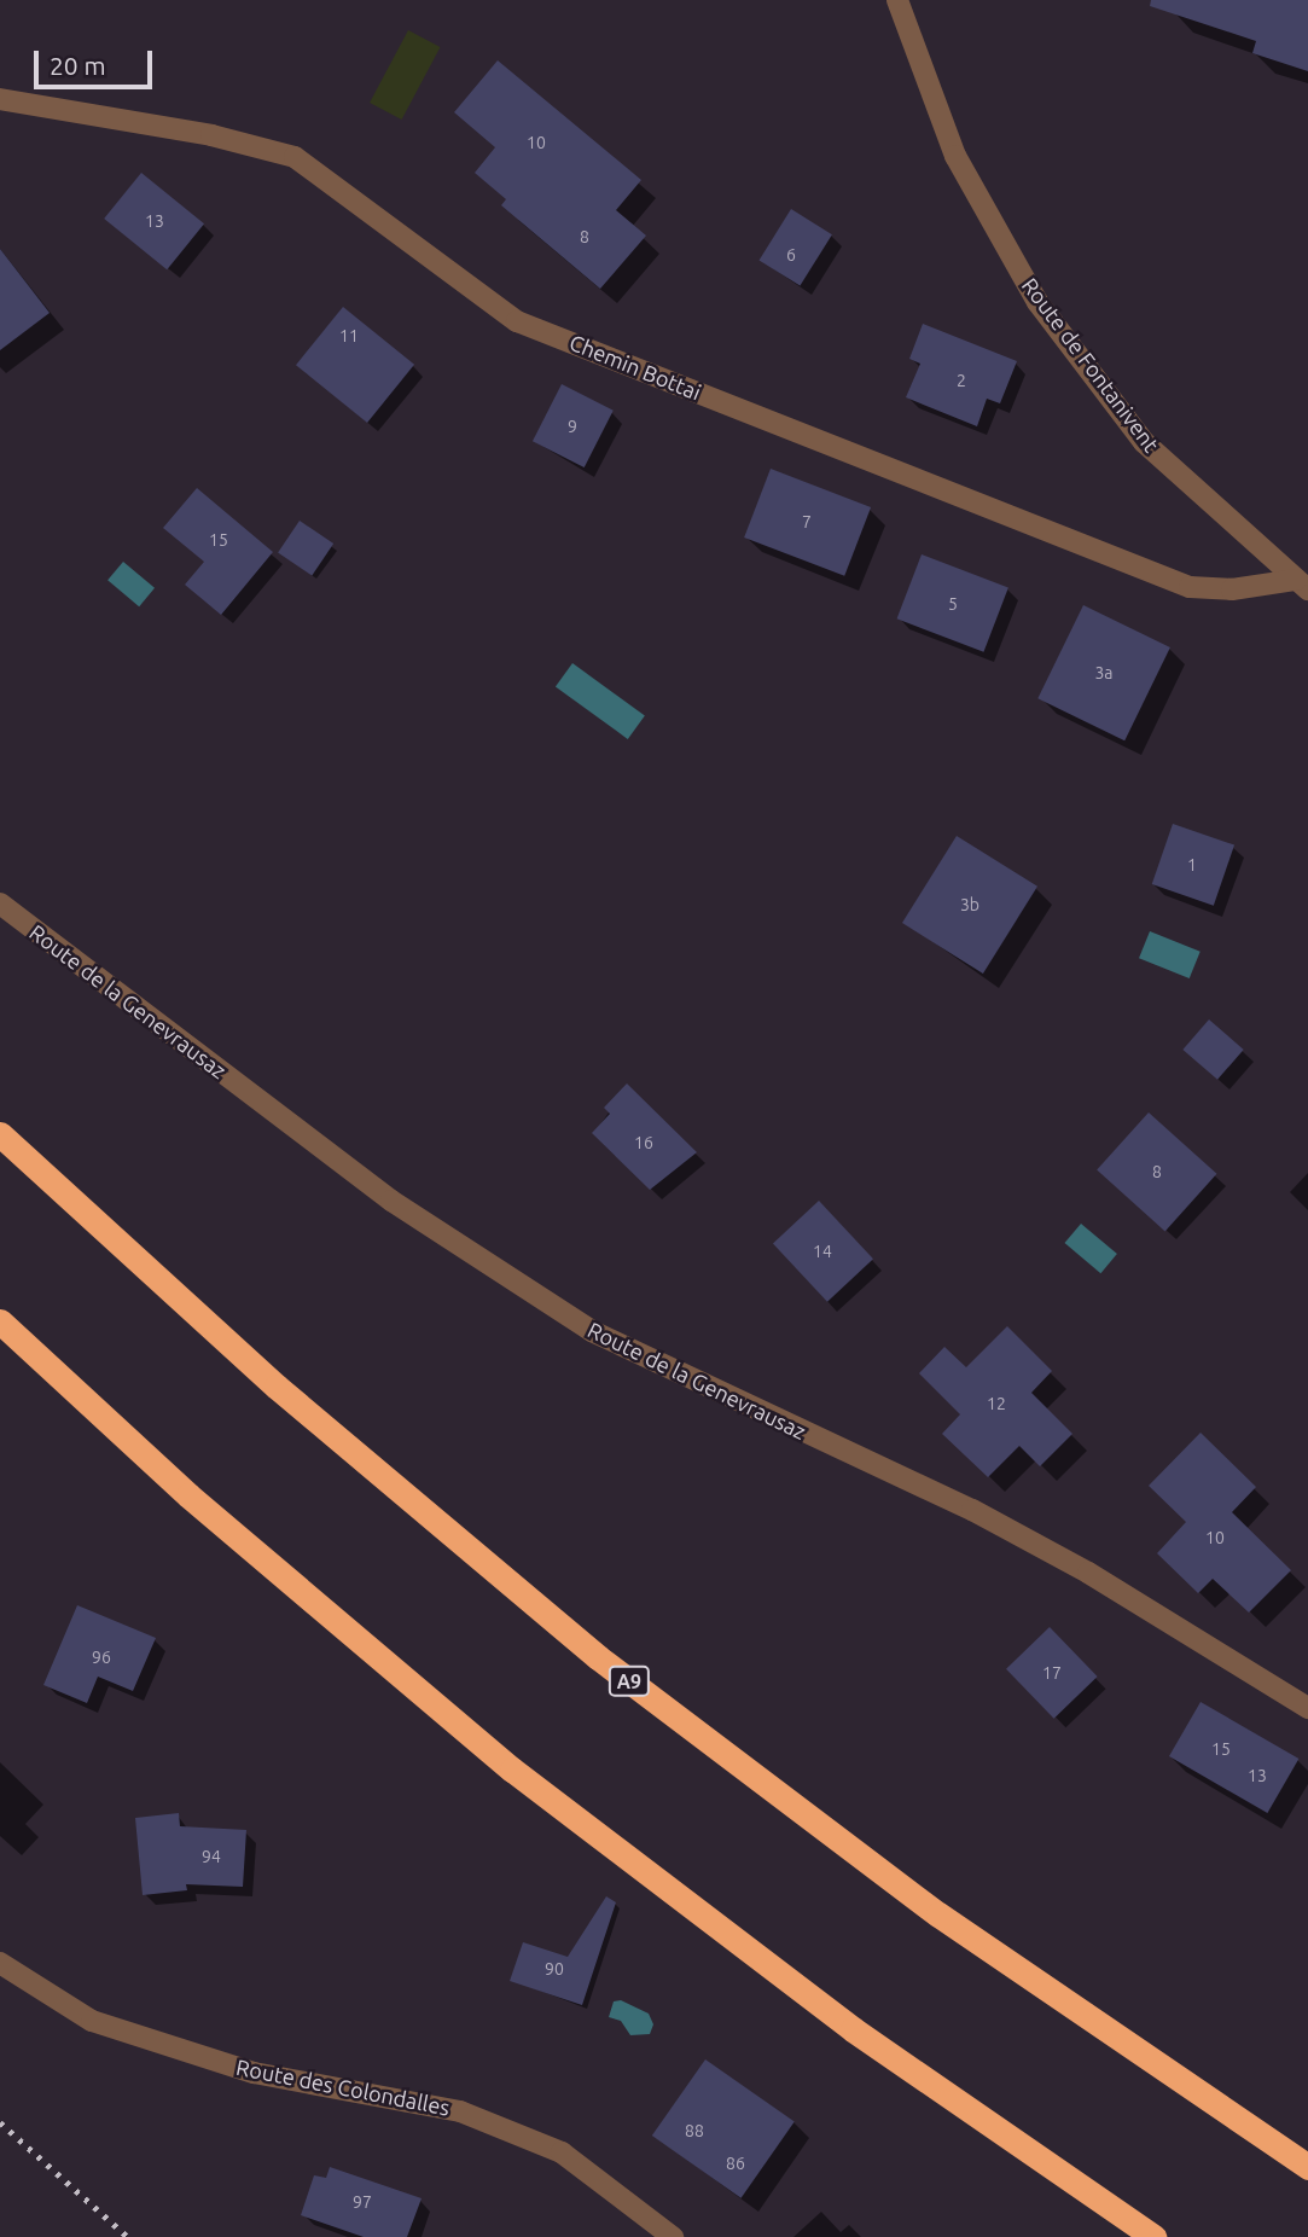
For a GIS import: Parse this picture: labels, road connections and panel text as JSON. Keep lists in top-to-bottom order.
{
  "streets": {
    "highway": ["A9"],
    "street": [
      "Route de Fontanivent",
      "Chemin Bottai",
      "Route de la Genevrausaz",
      "Route des Colondalles"
    ]
  },
  "crossings": [
    ["Route de Fontanivent", "Chemin Bottai"]
  ],
  "house_numbers": [
    "10",
    "13",
    "8",
    "6",
    "11",
    "2",
    "9",
    "7",
    "15",
    "5",
    "3a",
    "1",
    "3b",
    "16",
    "8",
    "14",
    "12",
    "10",
    "96",
    "17",
    "15",
    "13",
    "94",
    "90",
    "88",
    "86",
    "97"
  ],
  "scale_bar": "20 m"
}
